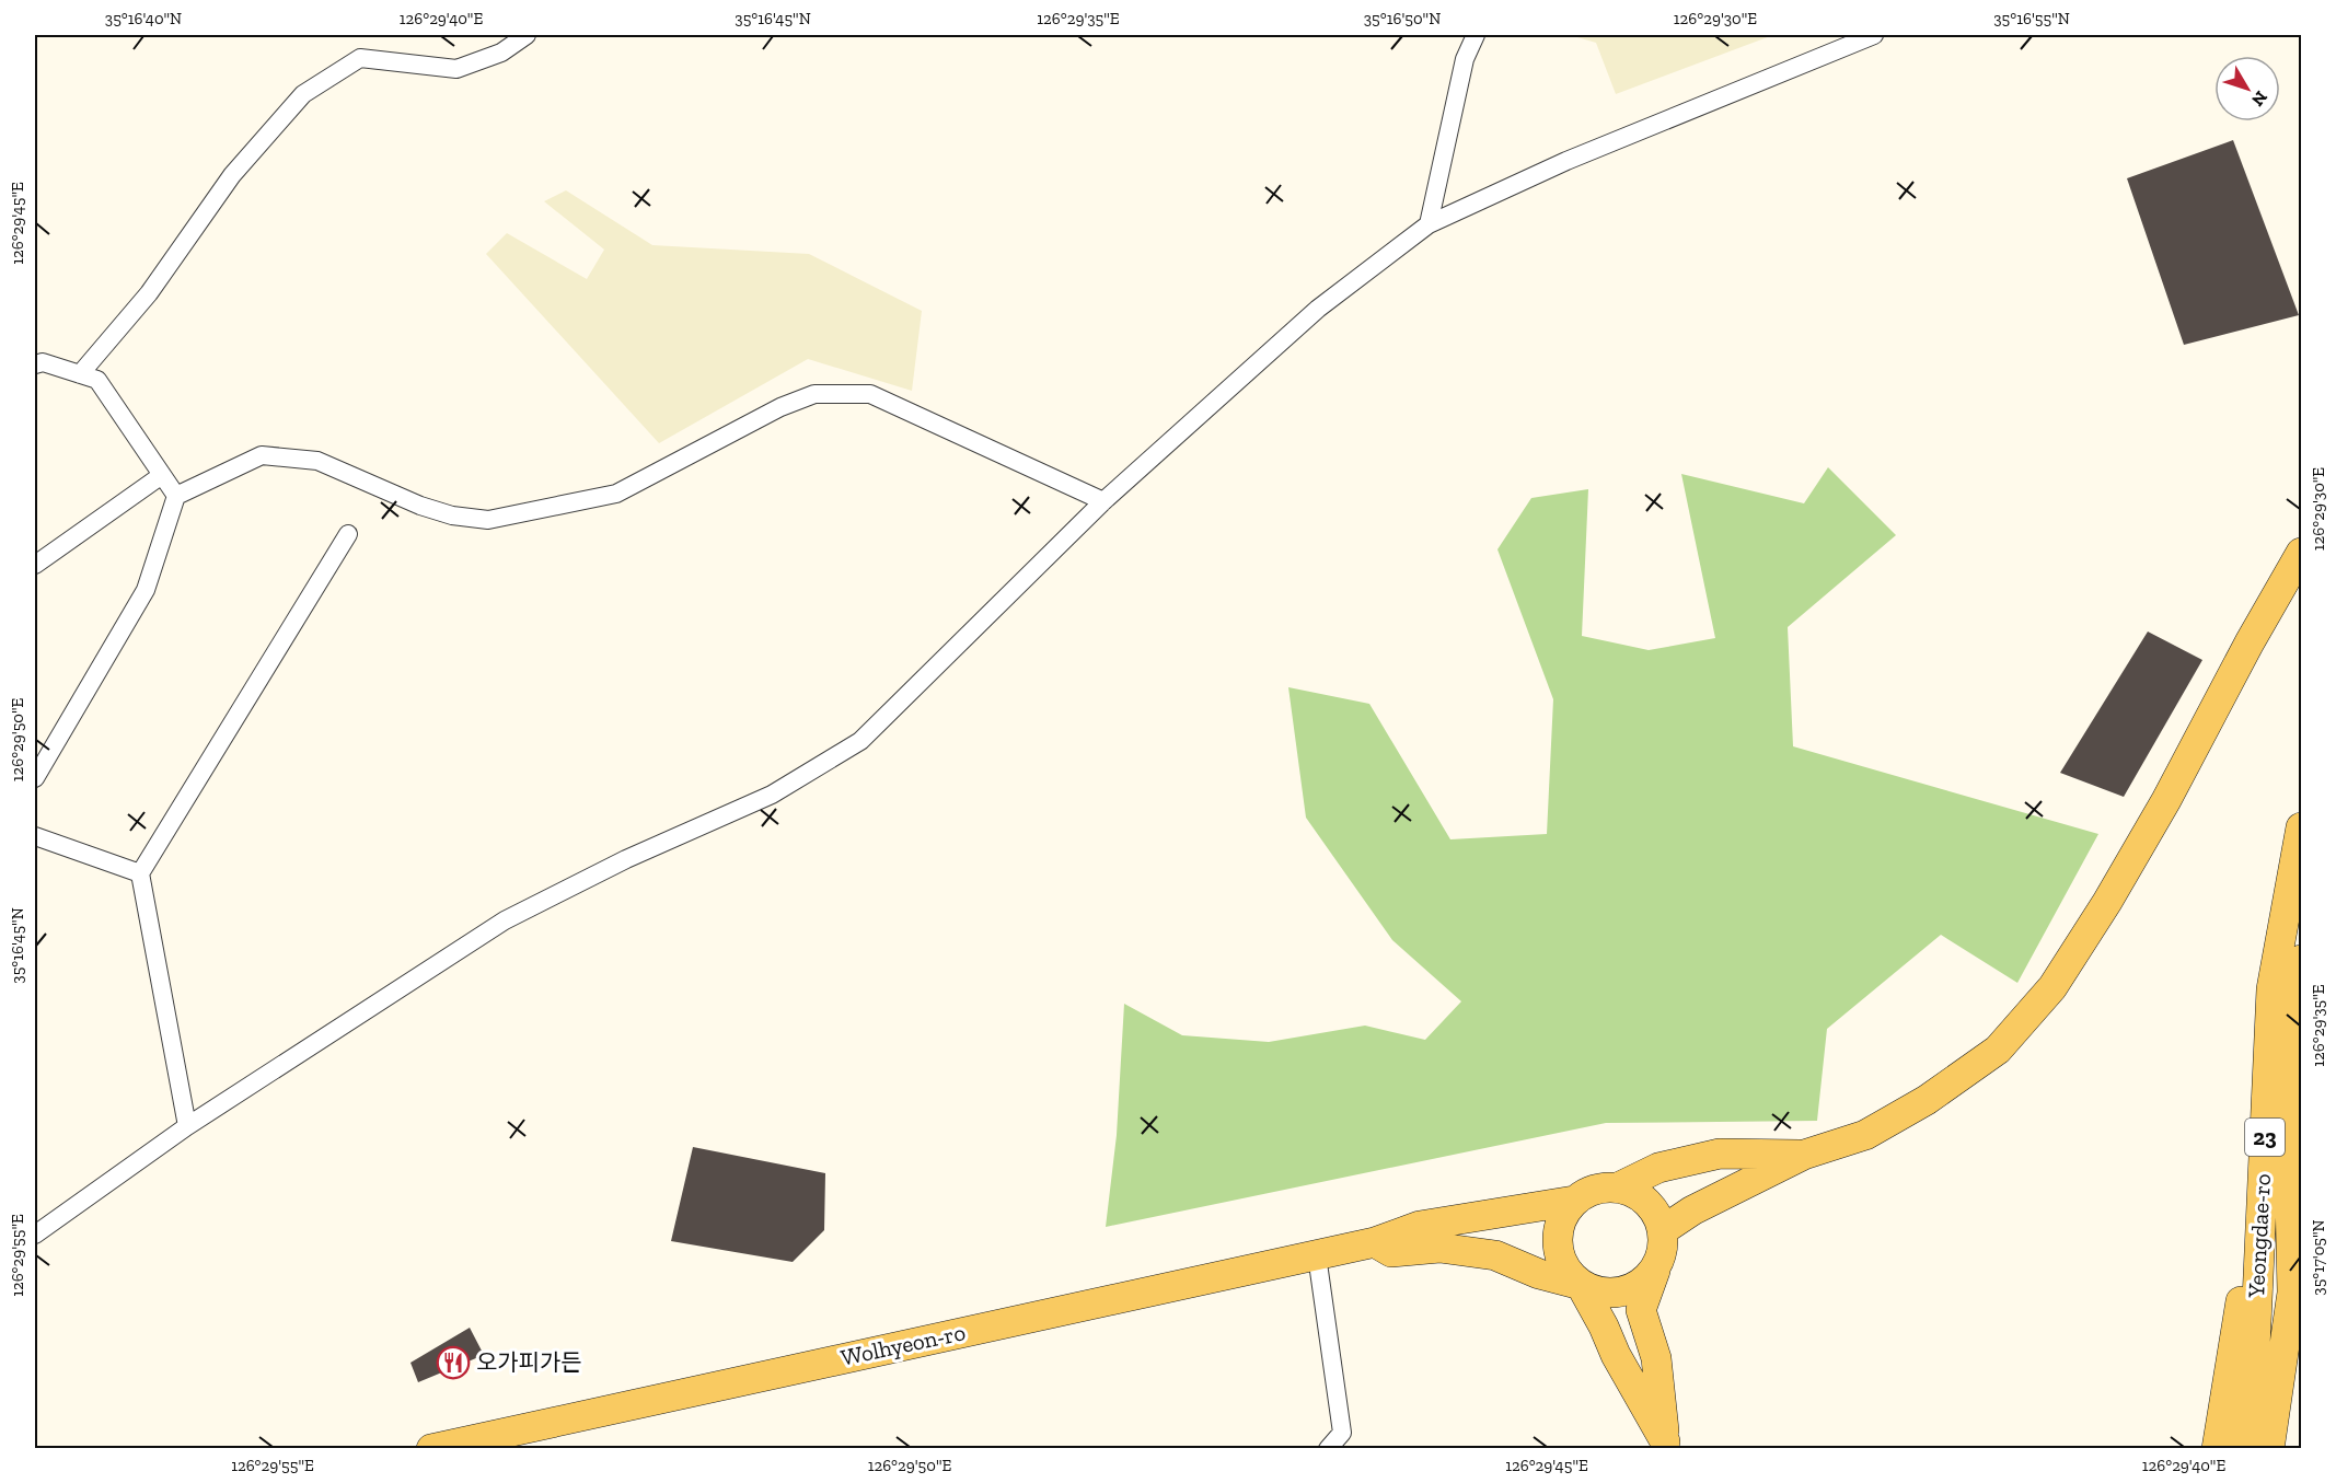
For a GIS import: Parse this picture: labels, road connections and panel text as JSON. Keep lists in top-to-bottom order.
{
  "streets": {
    "main road": ["23", "Yeongdae-ro", "Wolhyeon-ro"]
  },
  "places": {
    "restaurant": ["오가피가든"]
  },
  "north": "bottom right",
  "coordinates": [
    "35°16'40\"N",
    "126°29'40\"E",
    "35°16'45\"N",
    "126°29'35\"E",
    "35°16'50\"N",
    "126°29'30\"E",
    "35°16'55\"N",
    "126°29'45\"E",
    "126°29'50\"E",
    "126°29'55\"E",
    "35°17'05\"N"
  ]
}
